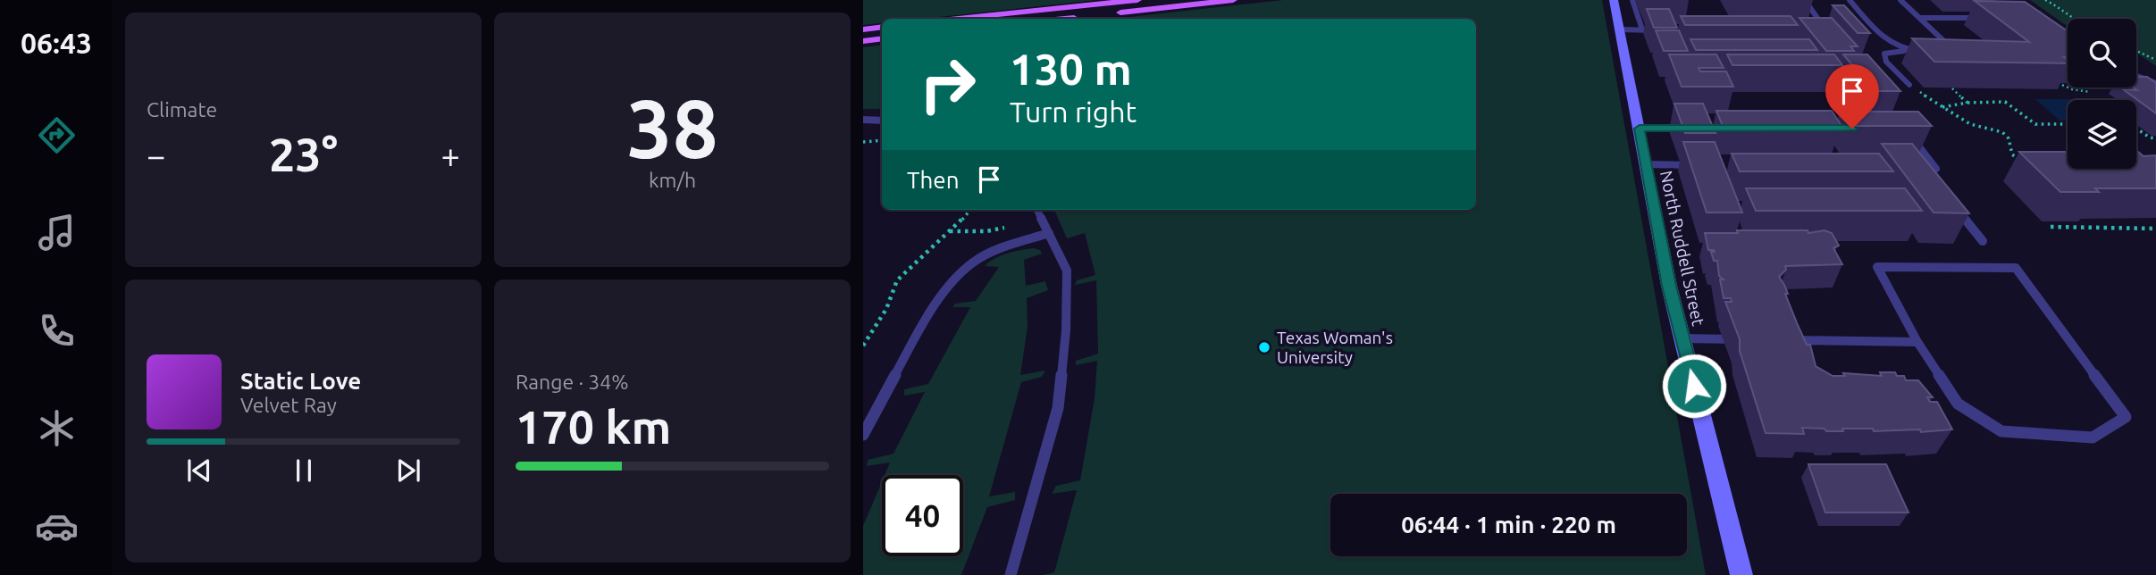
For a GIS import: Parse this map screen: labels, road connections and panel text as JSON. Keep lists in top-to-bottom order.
{
  "streets": {
    "street": ["North Ruddell Street"]
  },
  "places": ["Texas Woman's University"],
  "page": {
    "tabs": "06:43",
    "tile": [
      "Climate",
      ["38", "km/h"],
      ["Range · 34%", "170 km"]
    ],
    "turn": ["130 m", "Turn right"],
    "heat": ["−", "23°", "+"],
    "then": "Then",
    "song": ["Static Love", "Velvet Ray"],
    "limit": "40",
    "trip": "06:44 · 1 min · 220 m"
  }
}
